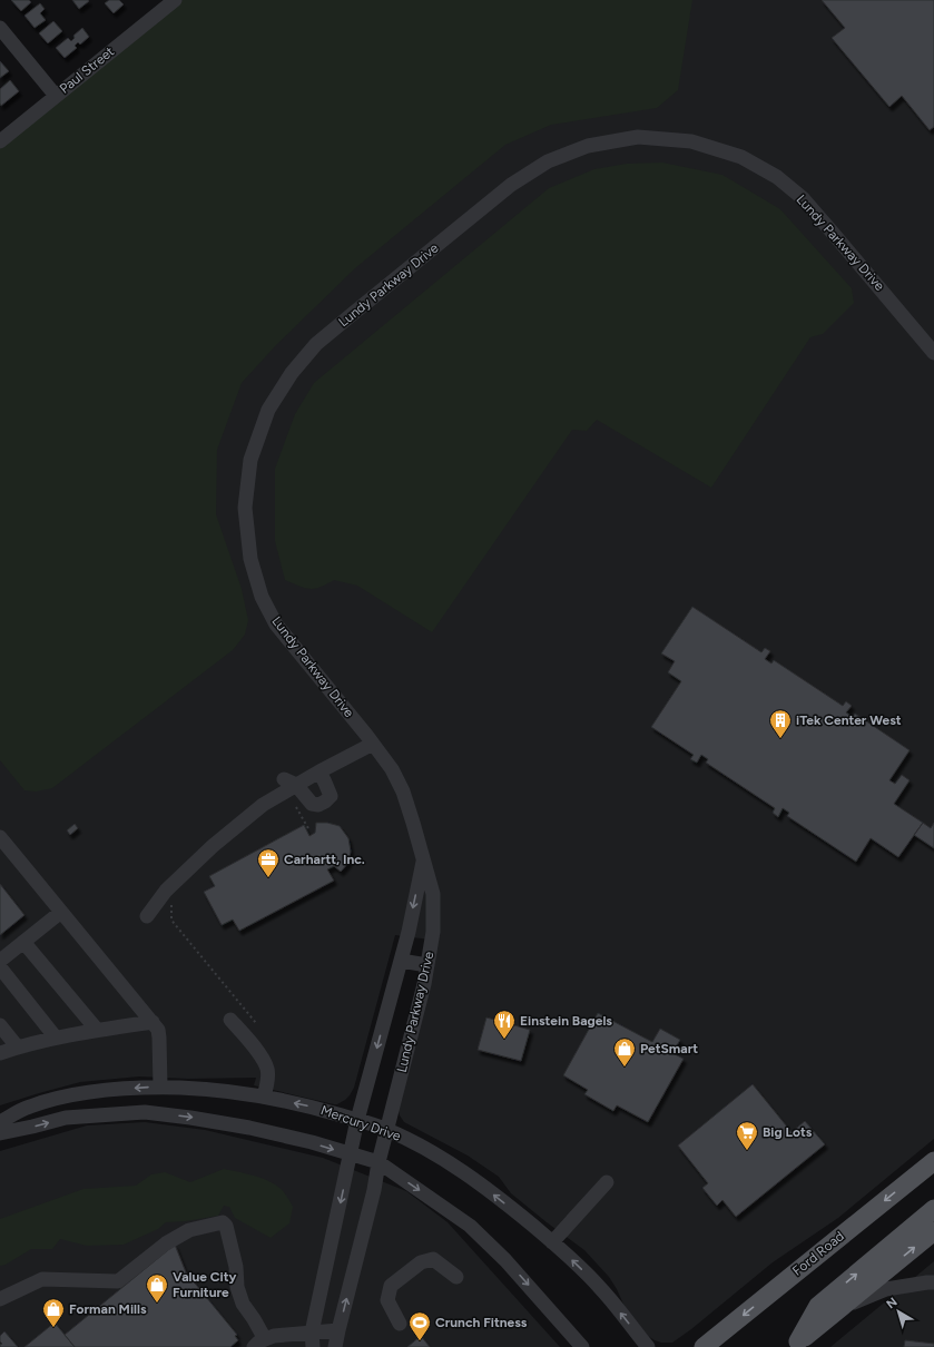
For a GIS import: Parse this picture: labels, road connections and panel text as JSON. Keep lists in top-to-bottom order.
{
  "streets": {
    "main road": ["Ford Road"],
    "street": ["Paul Street", "Lundy Parkway Drive", "Mercury Drive"]
  },
  "crossings": [
    ["Lundy Parkway Drive", "Mercury Drive"]
  ],
  "places": {
    "building": ["iTek Center West"],
    "office": ["Carhartt, Inc."],
    "restaurant": ["Einstein Bagels"],
    "shop": ["PetSmart", "Value City Furniture", "Forman Mills"],
    "supermarket": ["Big Lots"],
    "sports": ["Crunch Fitness"]
  },
  "north": "top left"
}
